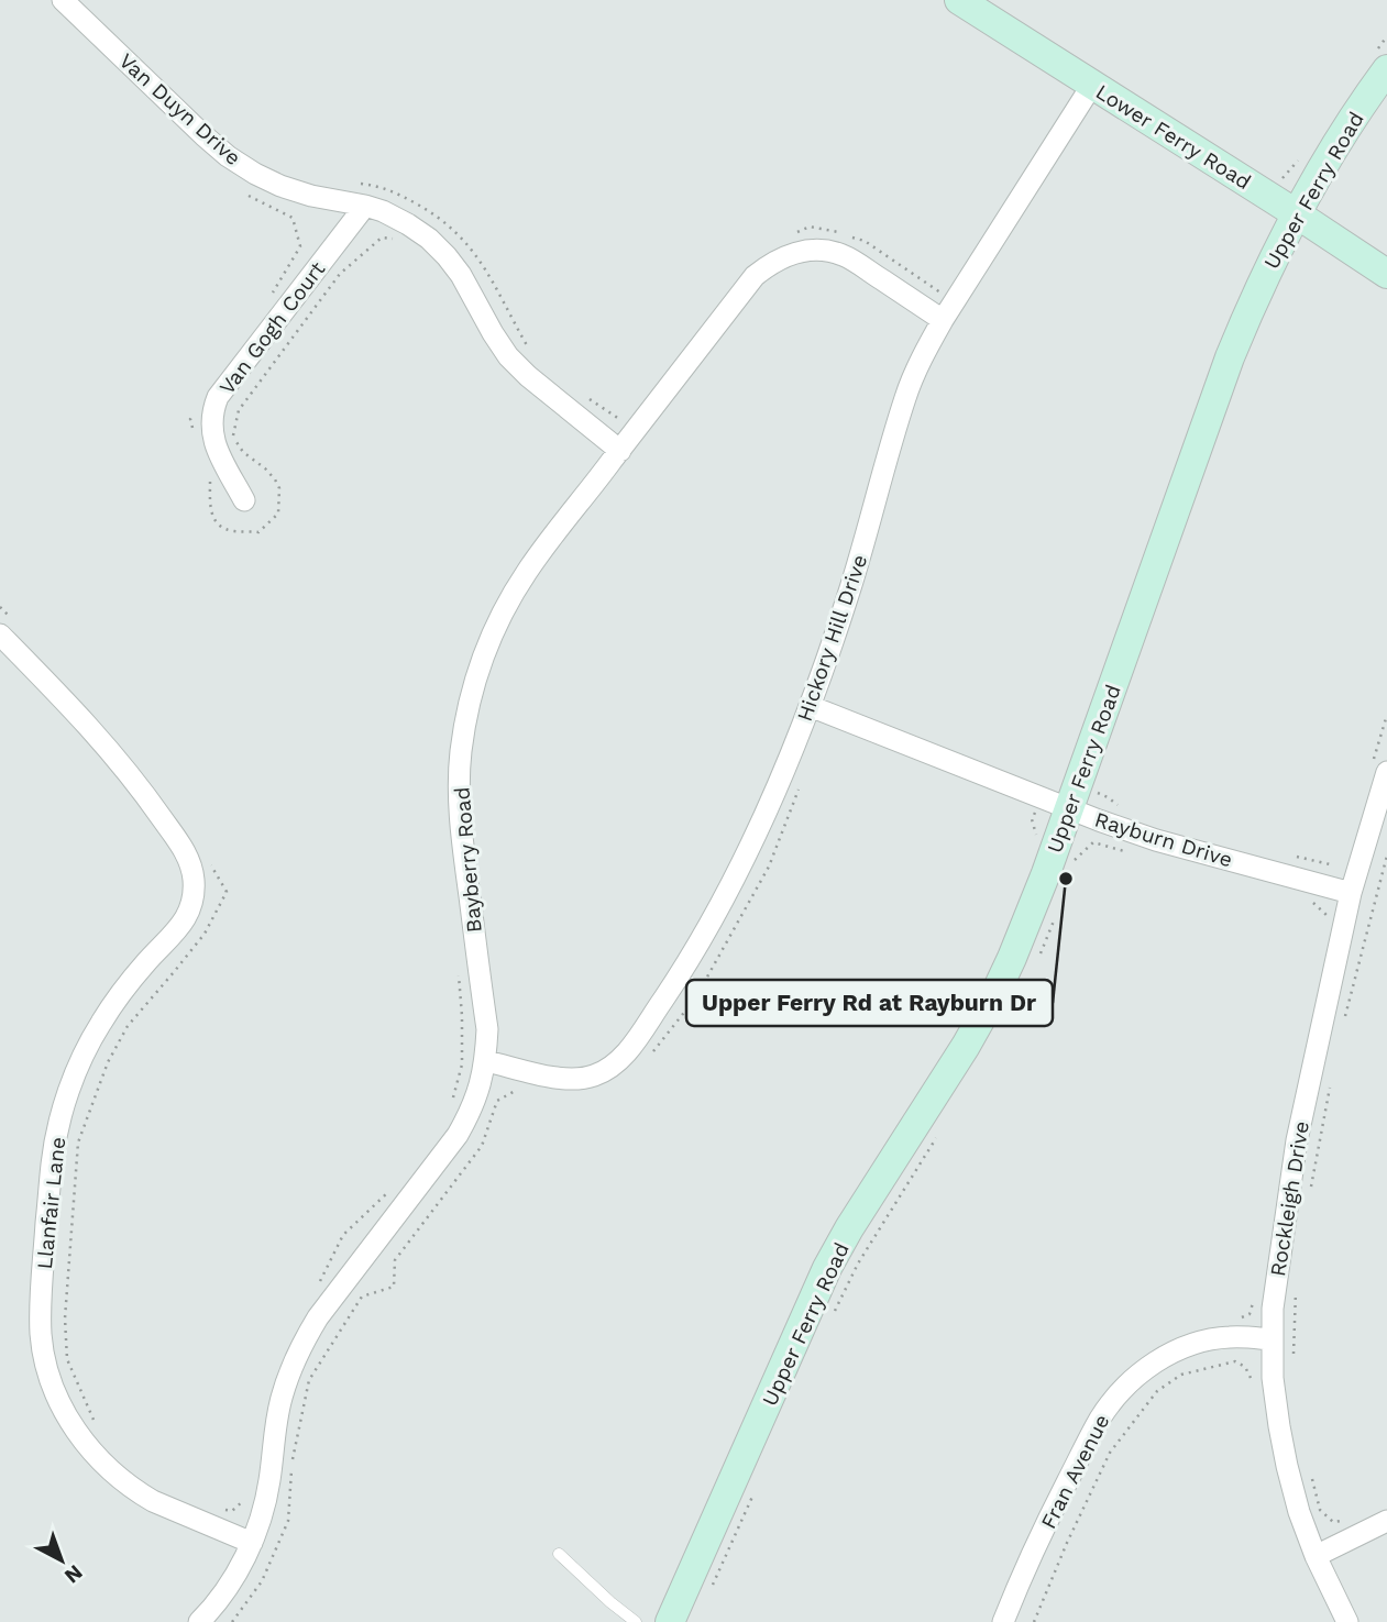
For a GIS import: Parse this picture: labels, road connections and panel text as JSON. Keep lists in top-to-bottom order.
{
  "streets": {
    "main road": ["Lower Ferry Road", "Upper Ferry Road"],
    "street": [
      "Van Duyn Drive",
      "Van Gogh Court",
      "Hickory Hill Drive",
      "Rayburn Drive",
      "Bayberry Road",
      "Rockleigh Drive",
      "Llanfair Lane",
      "Fran Avenue"
    ]
  },
  "crossings": [
    ["Van Duyn Drive", "Van Gogh Court"],
    ["Van Duyn Drive", "Bayberry Road"],
    ["Lower Ferry Road", "Upper Ferry Road"],
    ["Lower Ferry Road", "Hickory Hill Drive"],
    ["Upper Ferry Road", "Rayburn Drive"],
    ["Hickory Hill Drive", "Rayburn Drive"],
    ["Hickory Hill Drive", "Bayberry Road"],
    ["Rayburn Drive", "Rockleigh Drive"],
    ["Bayberry Road", "Llanfair Lane"],
    ["Rockleigh Drive", "Fran Avenue"]
  ],
  "places": ["Upper Ferry Rd at Rayburn Dr"],
  "north": "bottom right"
}
